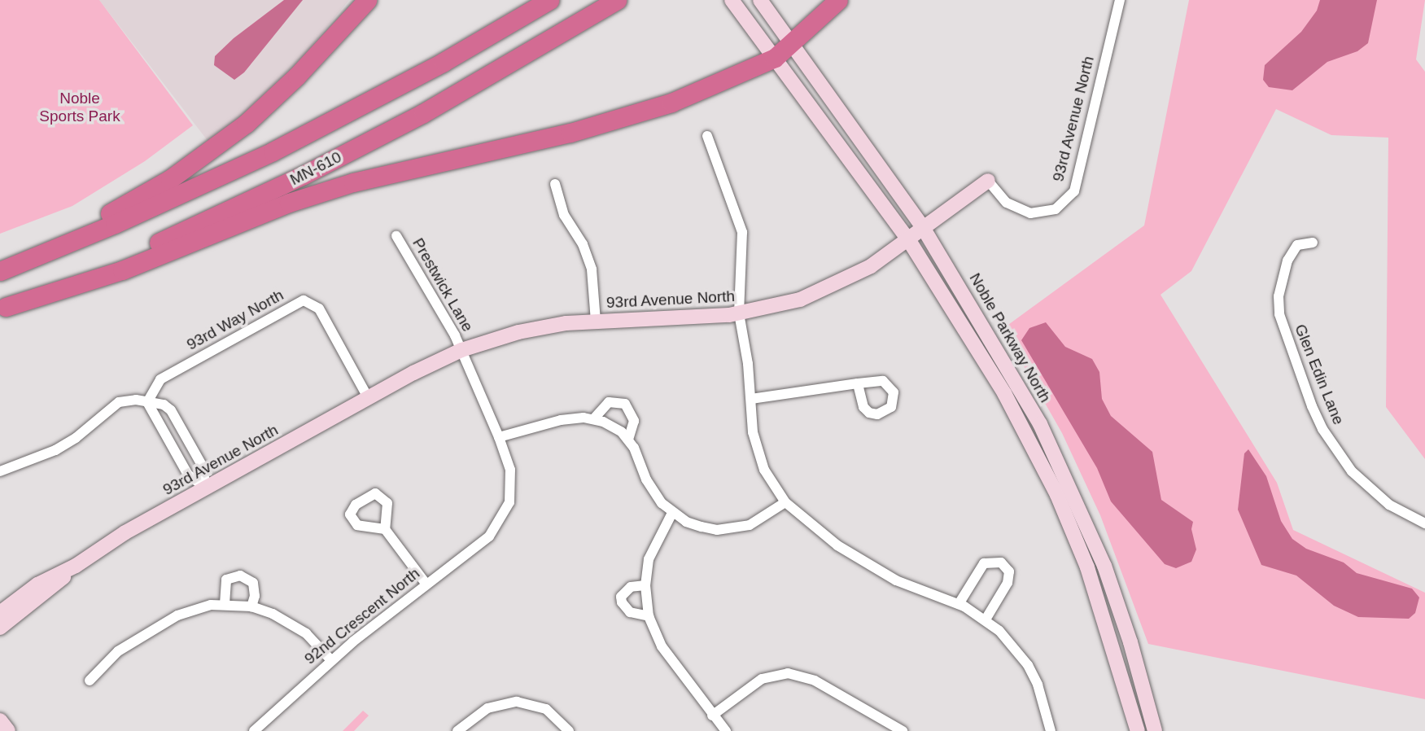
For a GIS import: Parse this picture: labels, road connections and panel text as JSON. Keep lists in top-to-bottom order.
{
  "streets": {
    "highway": ["MN-610"],
    "main road": ["93rd Avenue North", "Noble Parkway North"],
    "street": [
      "Prestwick Lane",
      "93rd Way North",
      "Glen Edin Lane",
      "92nd Crescent North"
    ]
  },
  "crossings": [
    ["93rd Avenue North", "Prestwick Lane"],
    ["93rd Avenue North", "93rd Way North"],
    ["93rd Avenue North", "Noble Parkway North"],
    ["Prestwick Lane", "92nd Crescent North"]
  ],
  "parks": ["Noble Sports Park"]
}
